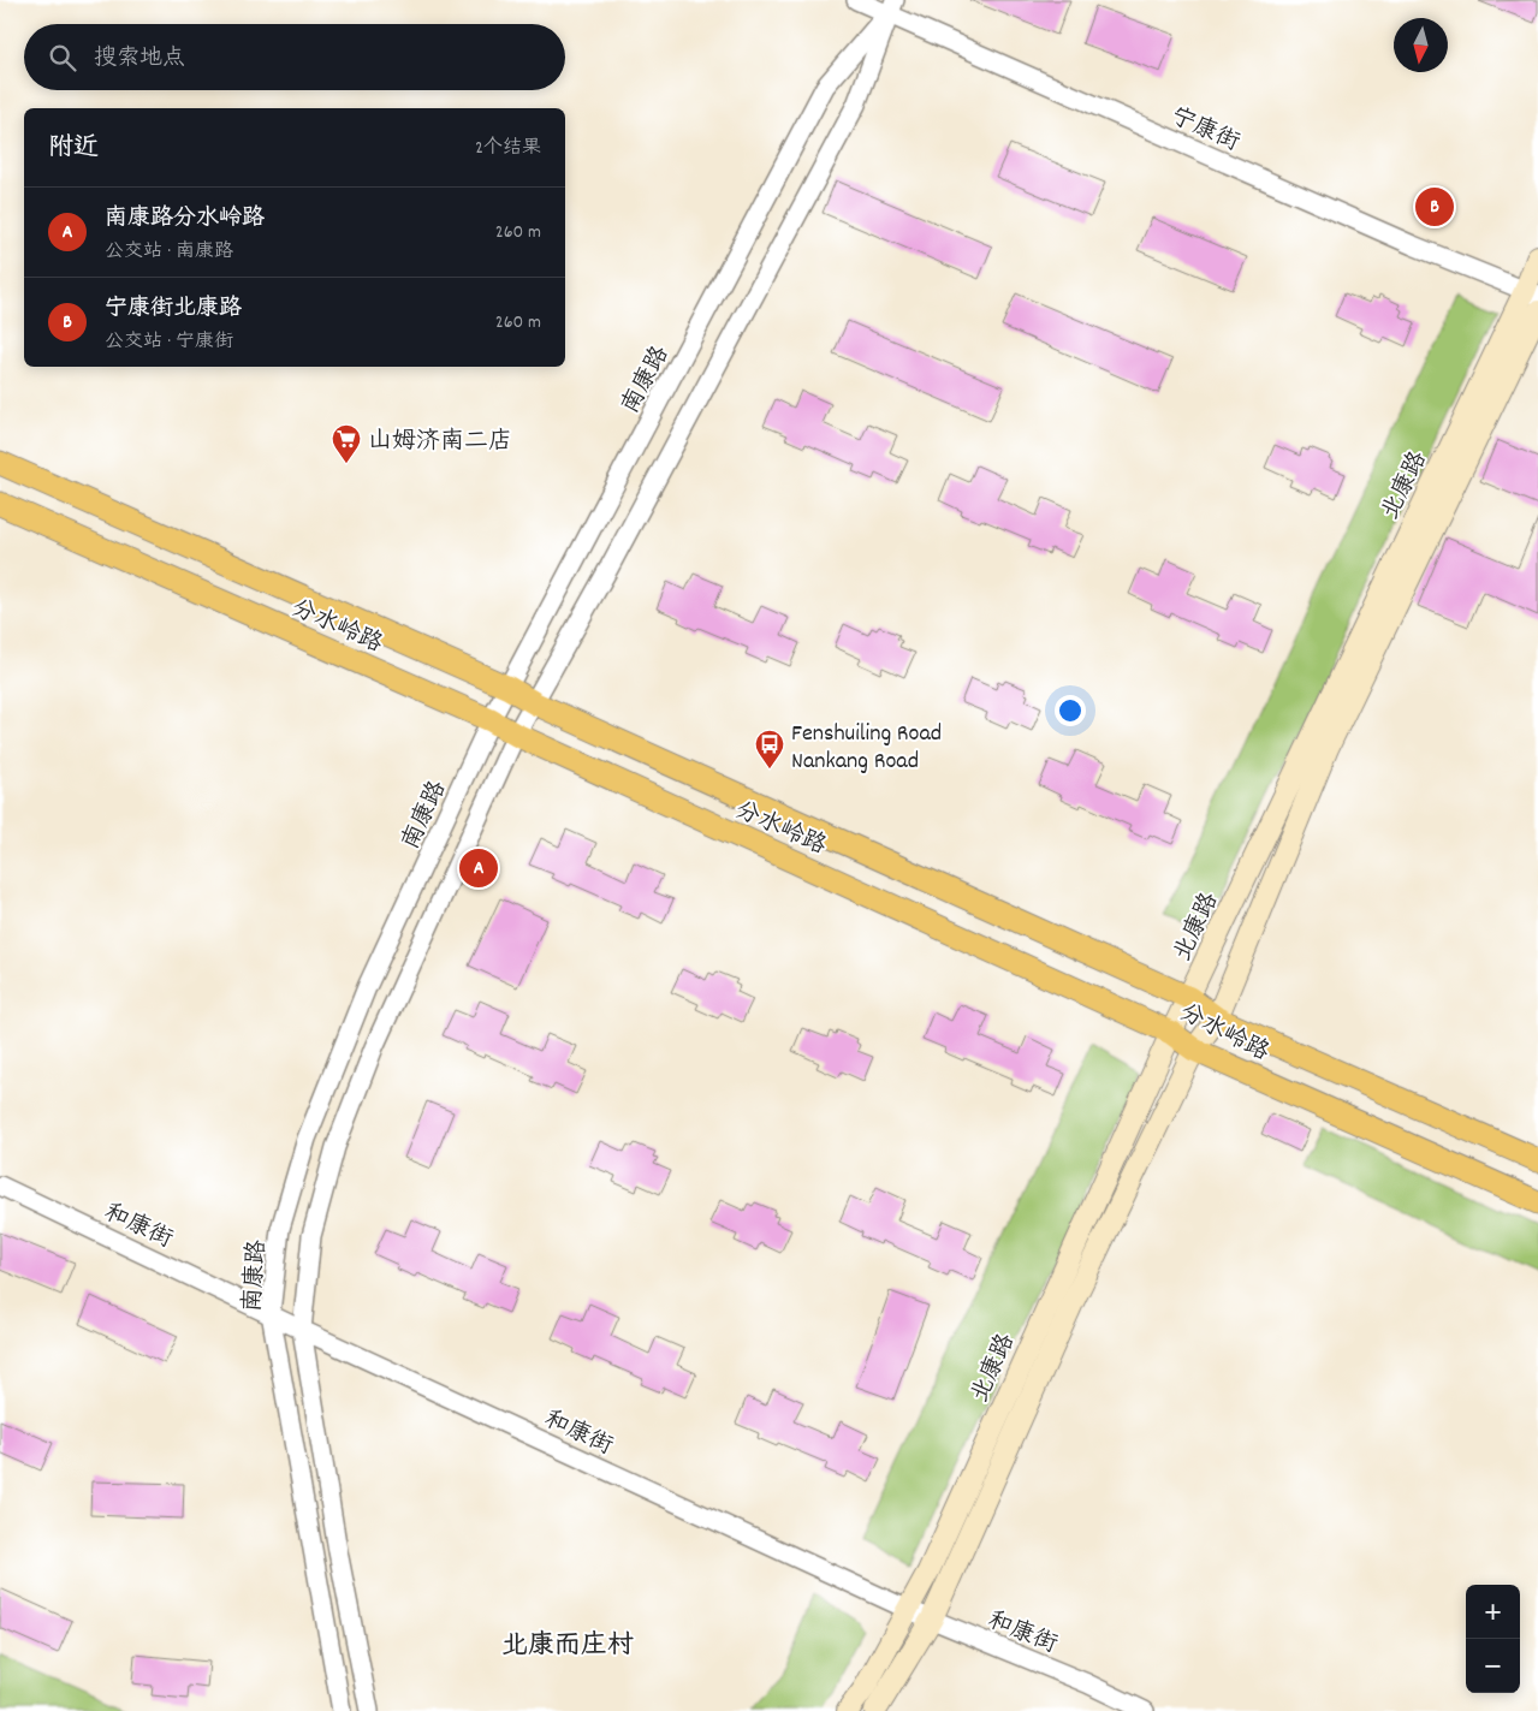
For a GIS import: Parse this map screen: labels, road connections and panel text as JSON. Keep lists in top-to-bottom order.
{
  "streets": {
    "main road": ["北康路", "分水岭路"],
    "street": ["宁康街", "南康路", "和康街"]
  },
  "crossings": [
    ["宁康街", "南康路"],
    ["宁康街", "北康路"],
    ["南康路", "分水岭路"],
    ["南康路", "和康街"],
    ["北康路", "分水岭路"],
    ["北康路", "和康街"]
  ],
  "districts": ["北康而庄村"],
  "places": {
    "supermarket": ["山姆济南二店"],
    "bus stop": ["Fenshuiling Road Nankang Road"]
  },
  "north": "bottom",
  "page": {
    "search": "搜索地点",
    "heading": ["附近", "2个结果"],
    "pins": ["B", "A"],
    "list": [
      {
        "mark": "A",
        "name": "南康路分水岭路",
        "note": "公交站 · 南康路",
        "value": "260 m"
      },
      {
        "mark": "B",
        "name": "宁康街北康路",
        "note": "公交站 · 宁康街",
        "value": "260 m"
      }
    ],
    "map_buttons": ["+", "−"]
  }
}
